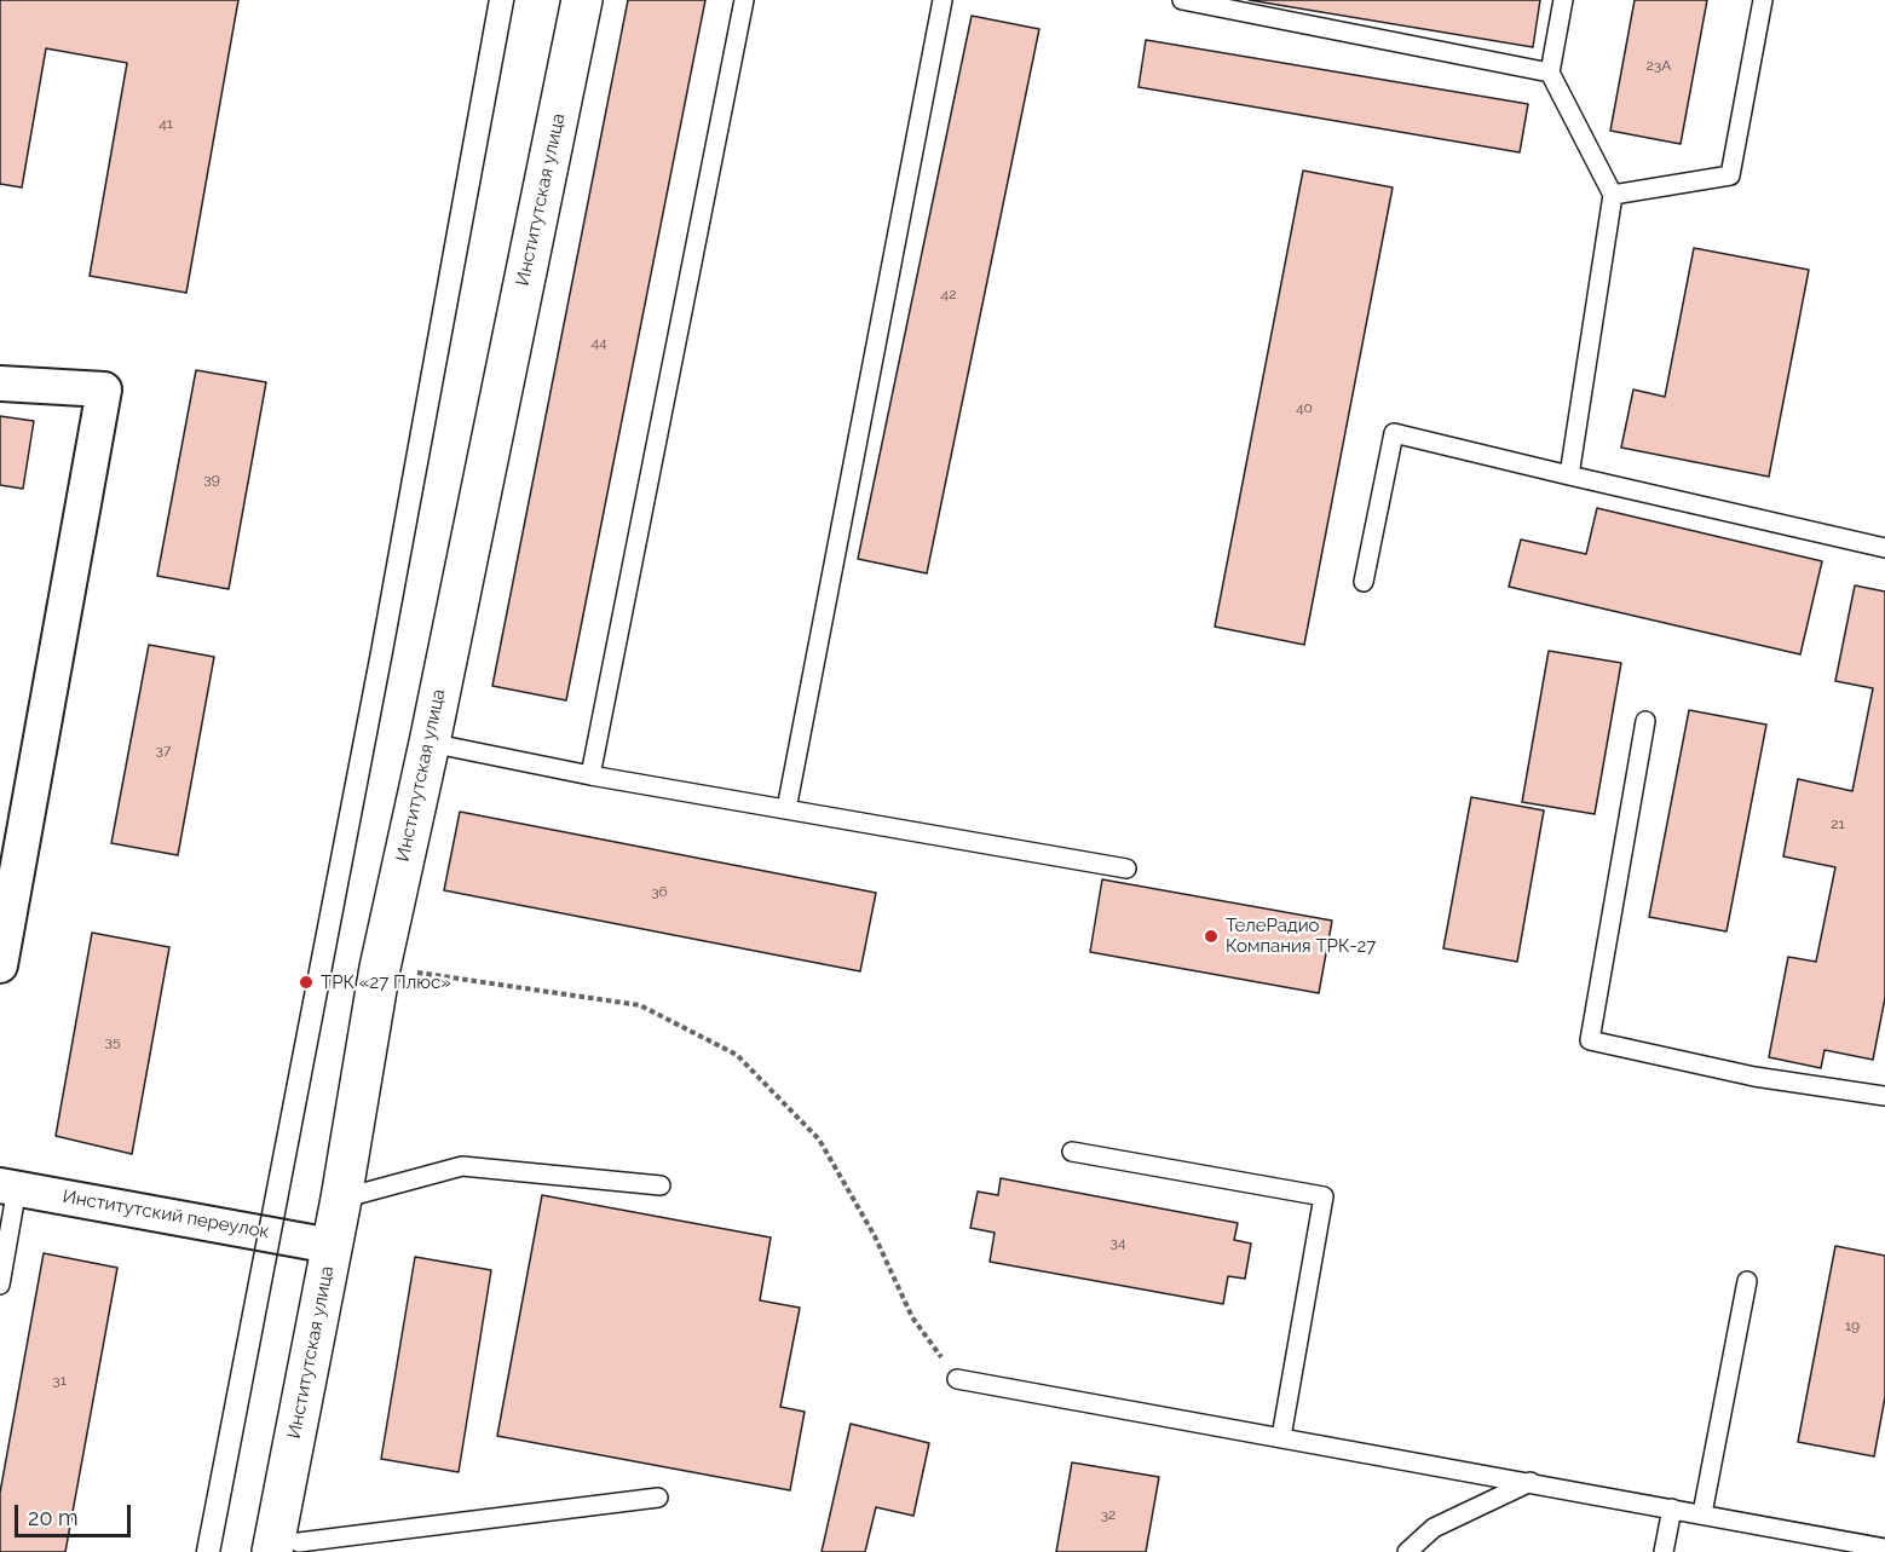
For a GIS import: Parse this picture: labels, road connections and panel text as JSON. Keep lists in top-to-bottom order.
{
  "streets": {
    "main road": ["Институтская улица"],
    "street": ["Институтский переулок"]
  },
  "crossings": [
    ["Институтская улица", "Институтский переулок"]
  ],
  "places": ["ТелеРадио Компания ТРК-27", "ТРК «27 Плюс»"],
  "house_numbers": [
    "23А",
    "41",
    "42",
    "44",
    "40",
    "39",
    "37",
    "21",
    "36",
    "35",
    "34",
    "19",
    "31",
    "32"
  ],
  "scale_bar": "20 m"
}
